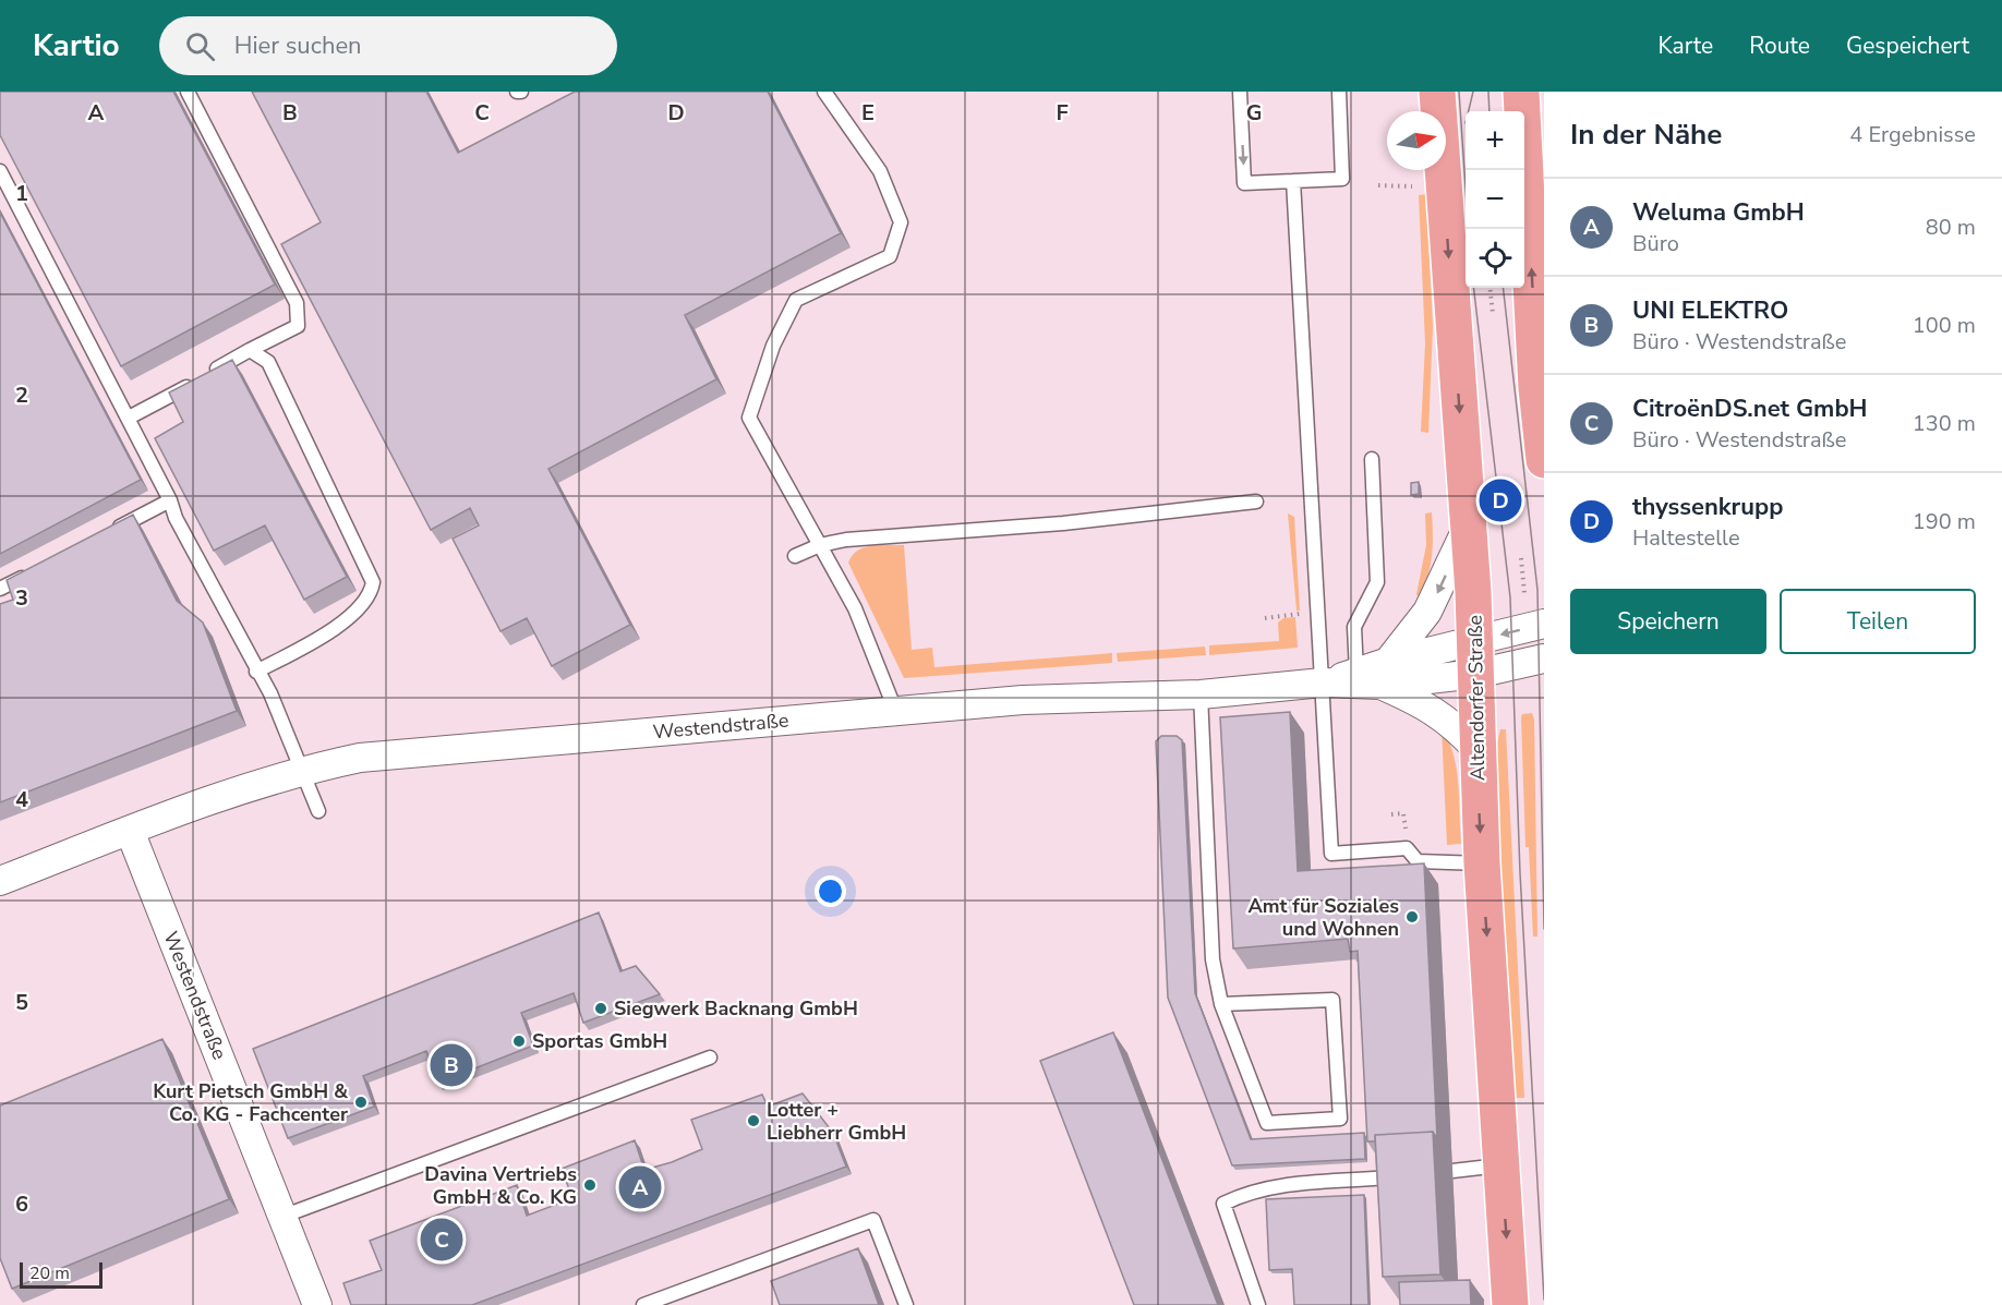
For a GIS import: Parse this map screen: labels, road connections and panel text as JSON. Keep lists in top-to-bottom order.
{
  "streets": {
    "main road": ["Altendorfer Straße"],
    "street": ["Westendstraße"]
  },
  "crossings": [
    ["Altendorfer Straße", "Westendstraße"]
  ],
  "places": [
    "Amt für Soziales und Wohnen",
    "Siegwerk Backnang GmbH",
    "Sportas GmbH",
    "Kurt Pietsch GmbH & Co. KG - Fachcenter",
    "Lotter + Liebherr GmbH",
    "Davina Vertriebs GmbH & Co. KG"
  ],
  "scale_bar": "20 m",
  "north": "right",
  "page": {
    "header": "Kartio",
    "search": "Hier suchen",
    "nav": ["Karte", "Route", "Gespeichert"],
    "heading": ["In der Nähe", "4 Ergebnisse"],
    "map_buttons": ["+", "−"],
    "list": [
      {
        "mark": "A",
        "name": "Weluma GmbH",
        "note": "Büro",
        "value": "80 m"
      },
      {
        "mark": "B",
        "name": "UNI ELEKTRO",
        "note": "Büro · Westendstraße",
        "value": "100 m"
      },
      {
        "mark": "C",
        "name": "CitroënDS.net GmbH",
        "note": "Büro · Westendstraße",
        "value": "130 m"
      },
      {
        "mark": "D",
        "name": "thyssenkrupp",
        "note": "Haltestelle",
        "value": "190 m"
      }
    ],
    "pins": [
      "D",
      "B",
      "A",
      "C"
    ],
    "buttons": ["Speichern", "Teilen"],
    "scale": "20 m"
  },
  "grid": {
    "columns": [
      "A",
      "B",
      "C",
      "D",
      "E",
      "F",
      "G"
    ],
    "rows": [
      "1",
      "2",
      "3",
      "4",
      "5",
      "6"
    ]
  }
}
